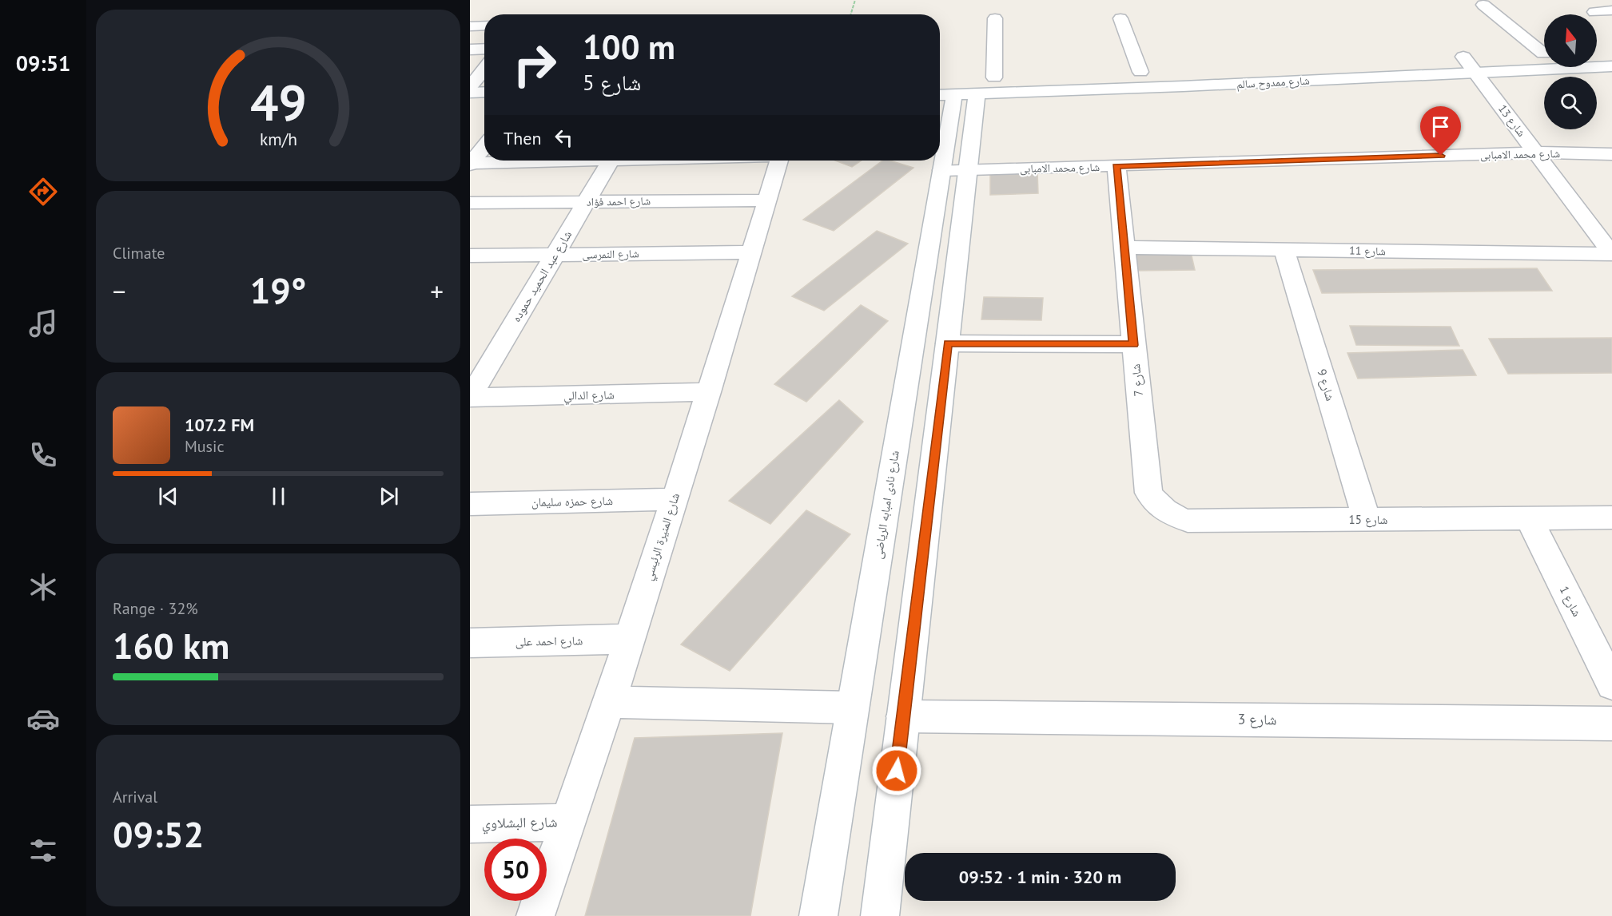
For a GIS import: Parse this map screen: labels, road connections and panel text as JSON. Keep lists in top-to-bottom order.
{
  "streets": {
    "street": [
      "شارع ممدوح سالم",
      "شارع 13",
      "شارع محمد الامبابى",
      "شارع احمد فؤاد",
      "شارع 11",
      "شارع النمرسى",
      "شارع عبد الحميد حموده",
      "شارع 7",
      "شارع 9",
      "شارع الدالي",
      "شارع حمزه سليمان",
      "شارع نادى امبابه الرياضى",
      "شارع 15",
      "شارع المنيرة الرئيسي",
      "شارع 1",
      "شارع احمد على",
      "شارع 3",
      "شارع البشلاوي"
    ]
  },
  "crossings": [
    ["شارع ممدوح سالم", "شارع 13"],
    ["شارع ممدوح سالم", "شارع نادى امبابه الرياضى"],
    ["شارع 13", "شارع محمد الامبابى"],
    ["شارع 13", "شارع 11"],
    ["شارع محمد الامبابى", "شارع 7"],
    ["شارع محمد الامبابى", "شارع نادى امبابه الرياضى"],
    ["شارع احمد فؤاد", "شارع عبد الحميد حموده"],
    ["شارع احمد فؤاد", "شارع المنيرة الرئيسي"],
    ["شارع 11", "شارع 7"],
    ["شارع 11", "شارع 9"],
    ["شارع النمرسى", "شارع عبد الحميد حموده"],
    ["شارع النمرسى", "شارع المنيرة الرئيسي"],
    ["شارع عبد الحميد حموده", "شارع الدالي"],
    ["شارع 7", "شارع 15"],
    ["شارع 9", "شارع 15"],
    ["شارع الدالي", "شارع المنيرة الرئيسي"],
    ["شارع حمزه سليمان", "شارع المنيرة الرئيسي"],
    ["شارع نادى امبابه الرياضى", "شارع 3"],
    ["شارع 15", "شارع 1"],
    ["شارع المنيرة الرئيسي", "شارع احمد على"],
    ["شارع المنيرة الرئيسي", "شارع البشلاوي"]
  ],
  "north": "top",
  "page": {
    "tabs": "09:51",
    "turn": ["100 m", "شارع 5"],
    "then": "Then",
    "tile": [
      "Climate",
      ["Range · 32%", "160 km"],
      ["Arrival", "09:52"]
    ],
    "heat": ["−", "19°", "+"],
    "song": ["107.2 FM", "Music"],
    "limit": "50",
    "trip": "09:52 · 1 min · 320 m",
    "gauge": ["49", "km/h"]
  }
}
